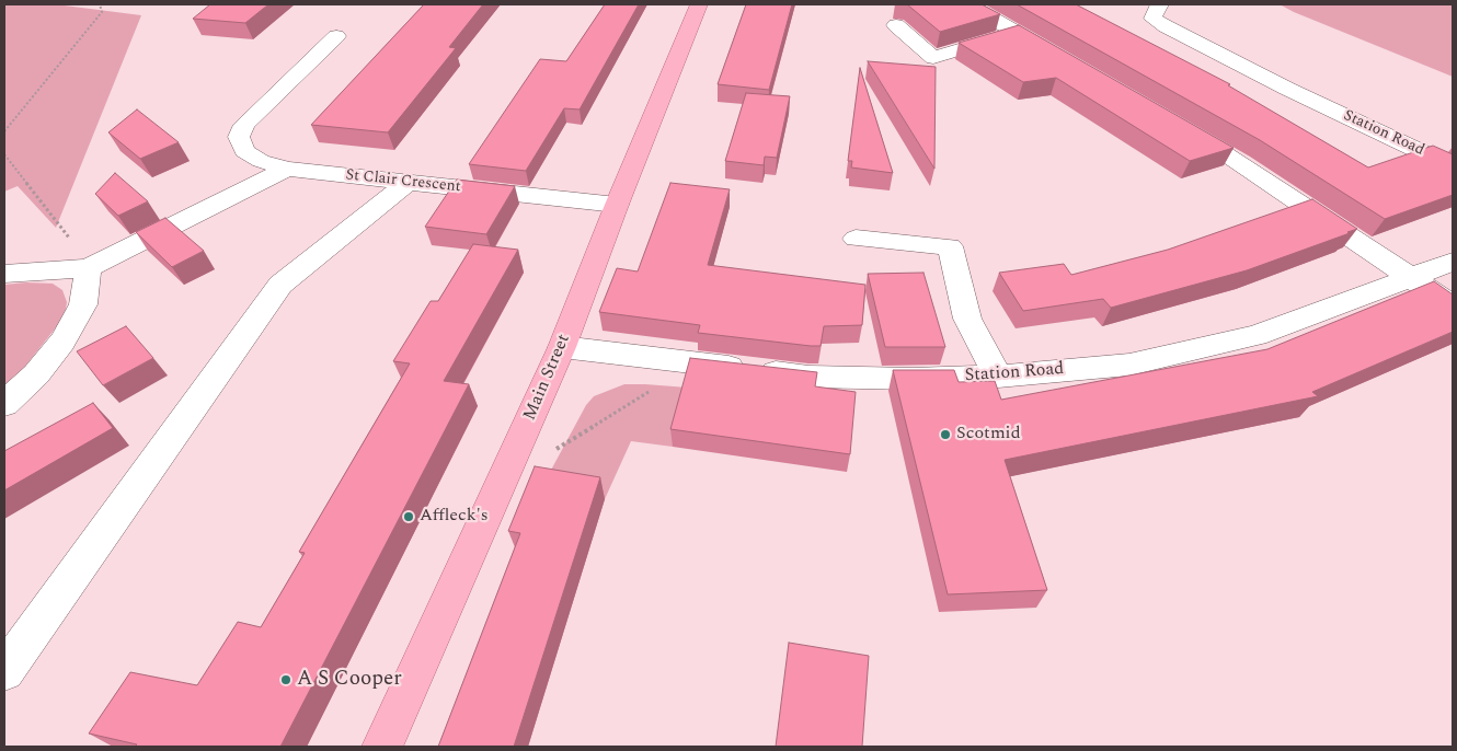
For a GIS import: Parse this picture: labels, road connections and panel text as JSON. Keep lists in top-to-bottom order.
{
  "streets": {
    "main road": ["Main Street"],
    "street": ["Station Road", "St Clair Crescent"]
  },
  "crossings": [
    ["Station Road", "Main Street"],
    ["St Clair Crescent", "Main Street"]
  ],
  "places": ["Scotmid", "Affleck's", "A S Cooper"]
}
